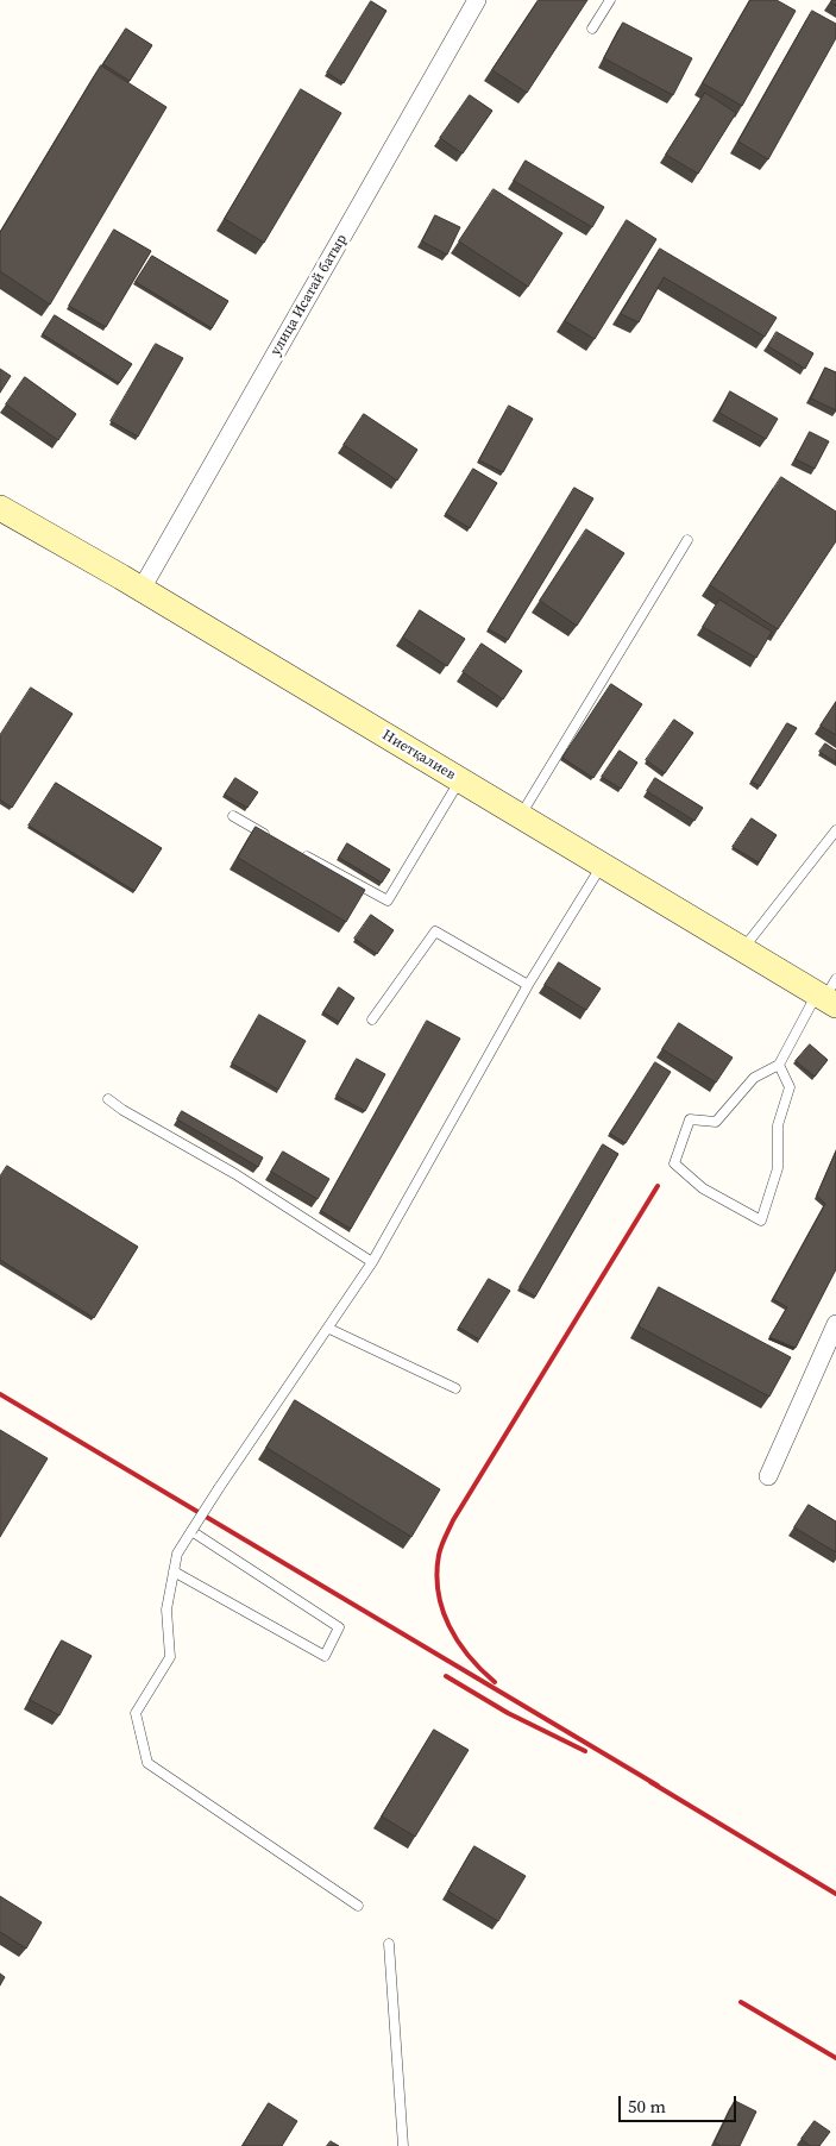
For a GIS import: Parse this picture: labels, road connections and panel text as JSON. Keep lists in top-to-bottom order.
{
  "streets": {
    "street": ["улица Исатай батыр", "Ниетқалиев"]
  },
  "crossings": [
    ["улица Исатай батыр", "Ниетқалиев"]
  ],
  "scale_bar": "50 m"
}
